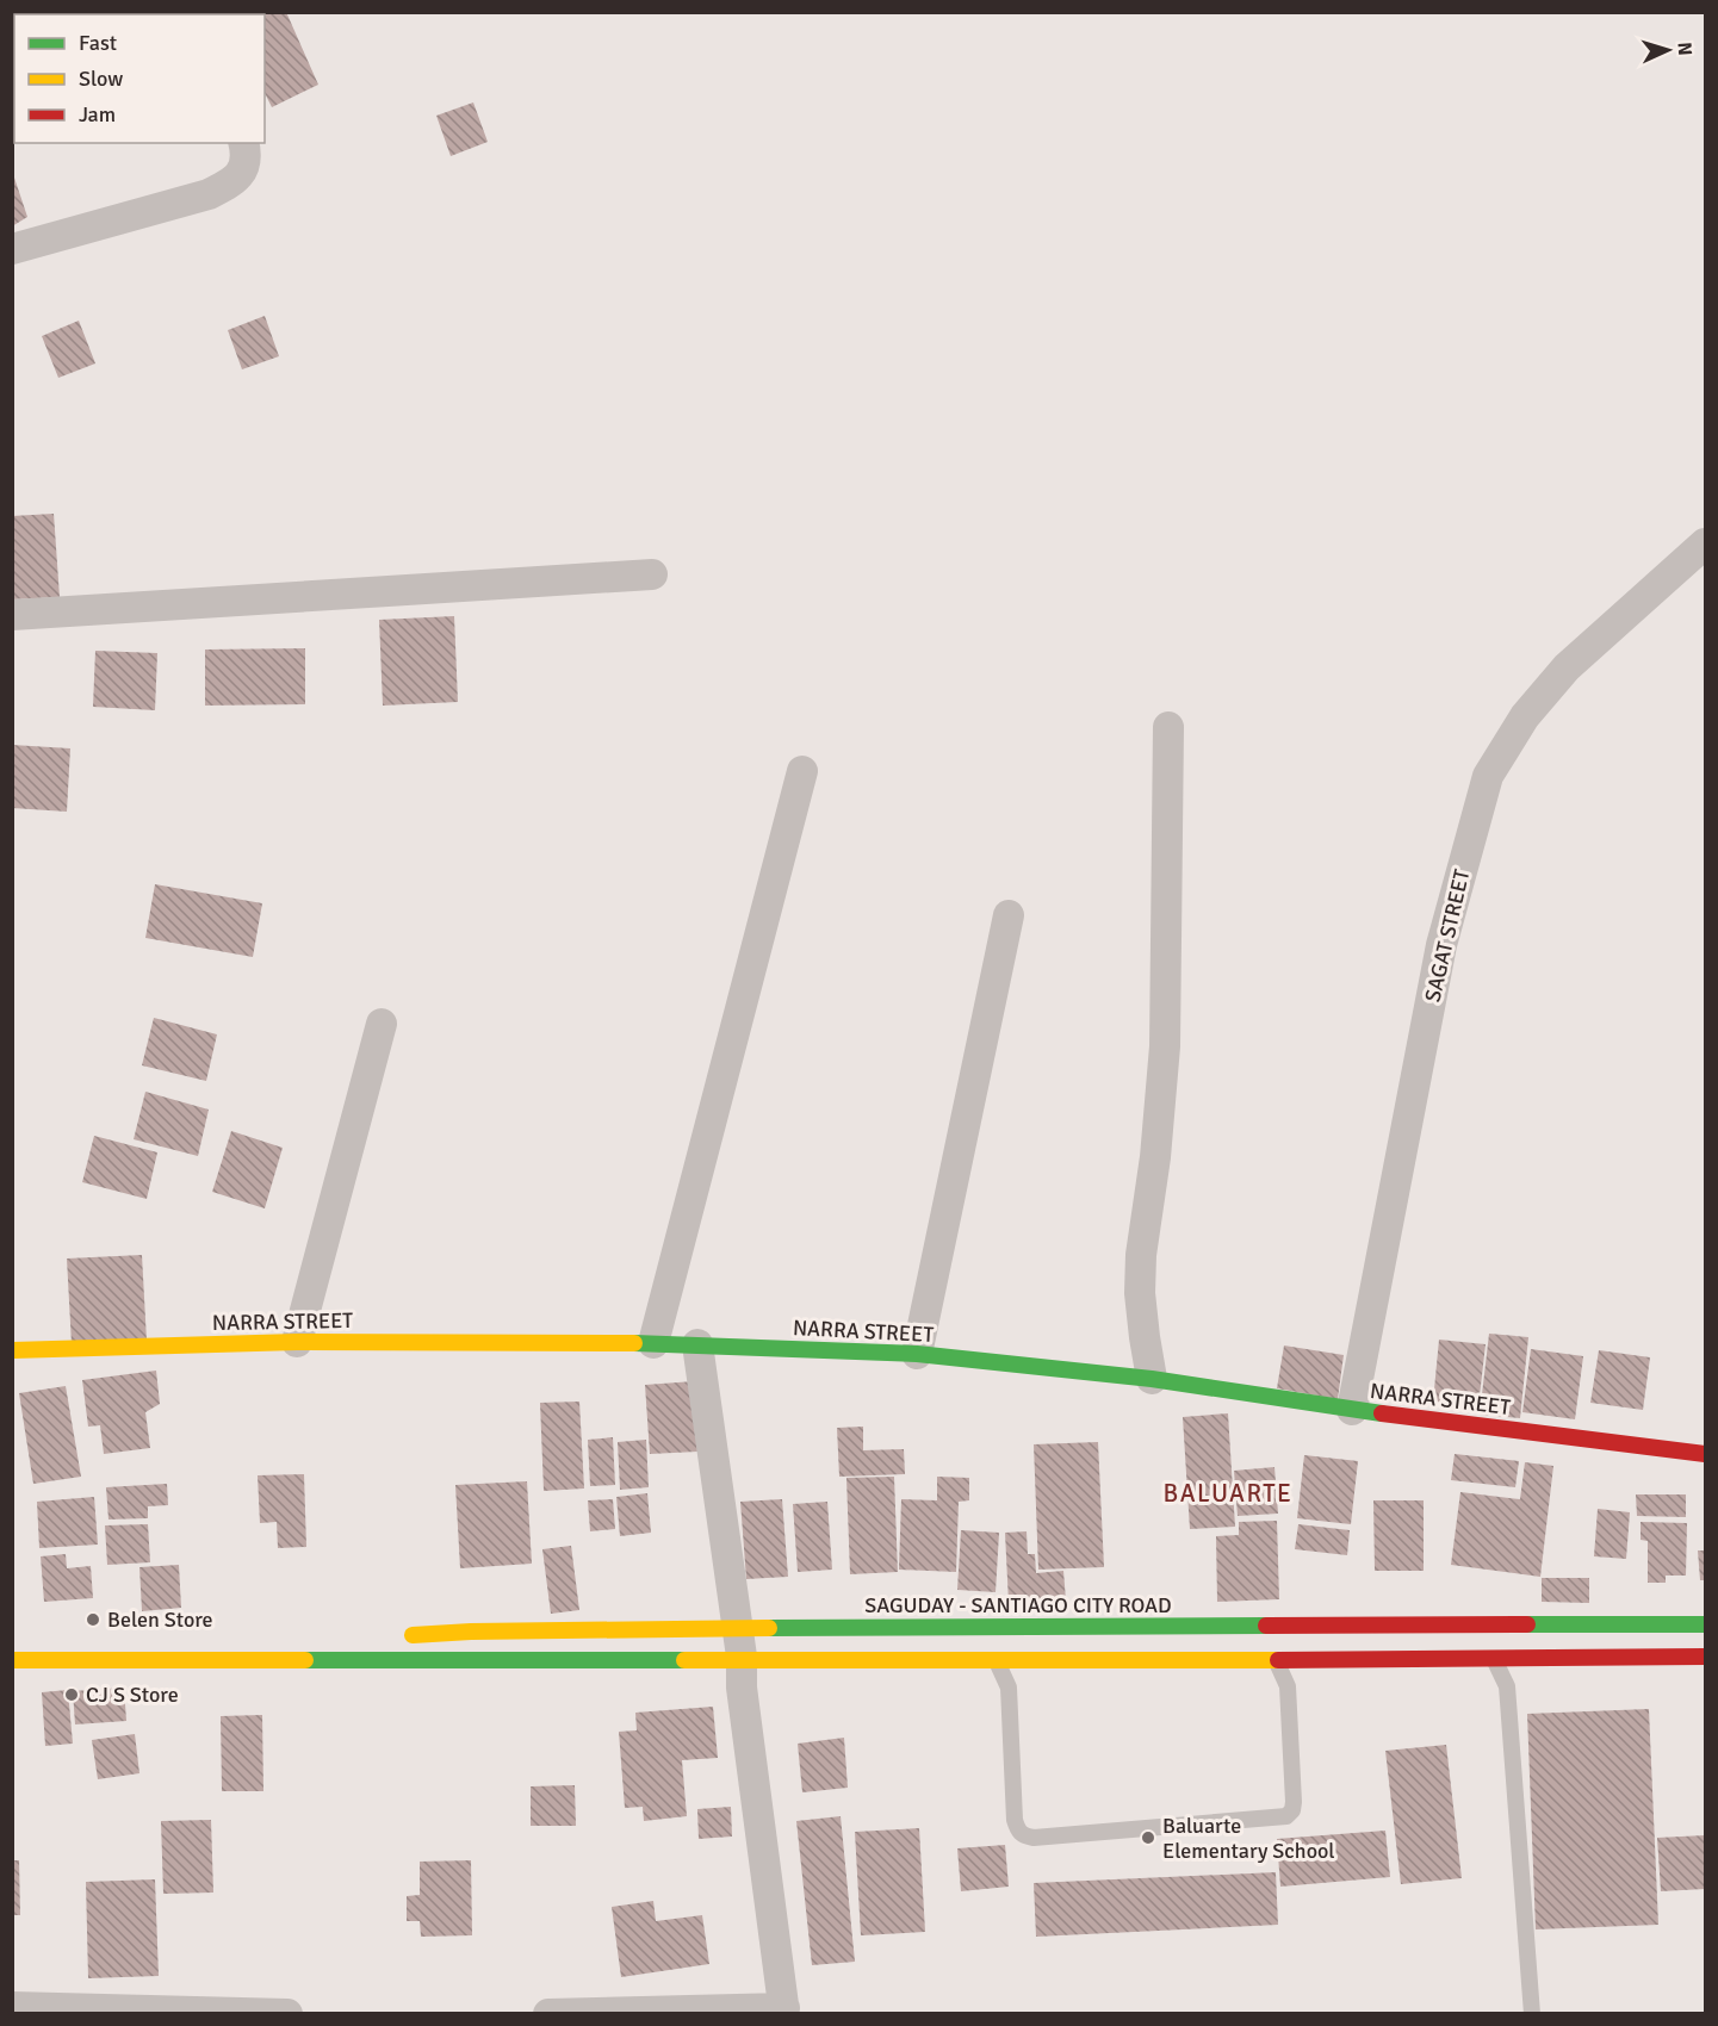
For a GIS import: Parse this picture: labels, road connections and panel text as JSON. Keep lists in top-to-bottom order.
{
  "streets": {
    "main road": ["NARRA STREET", "SAGUDAY - SANTIAGO CITY ROAD"],
    "street": ["SAGAT STREET"]
  },
  "crossings": [
    ["SAGAT STREET", "NARRA STREET"]
  ],
  "districts": ["BALUARTE"],
  "places": ["Belen Store", "CJ S Store", "Baluarte Elementary School"],
  "legend": ["Fast", "Slow", "Jam"],
  "north": "right"
}
